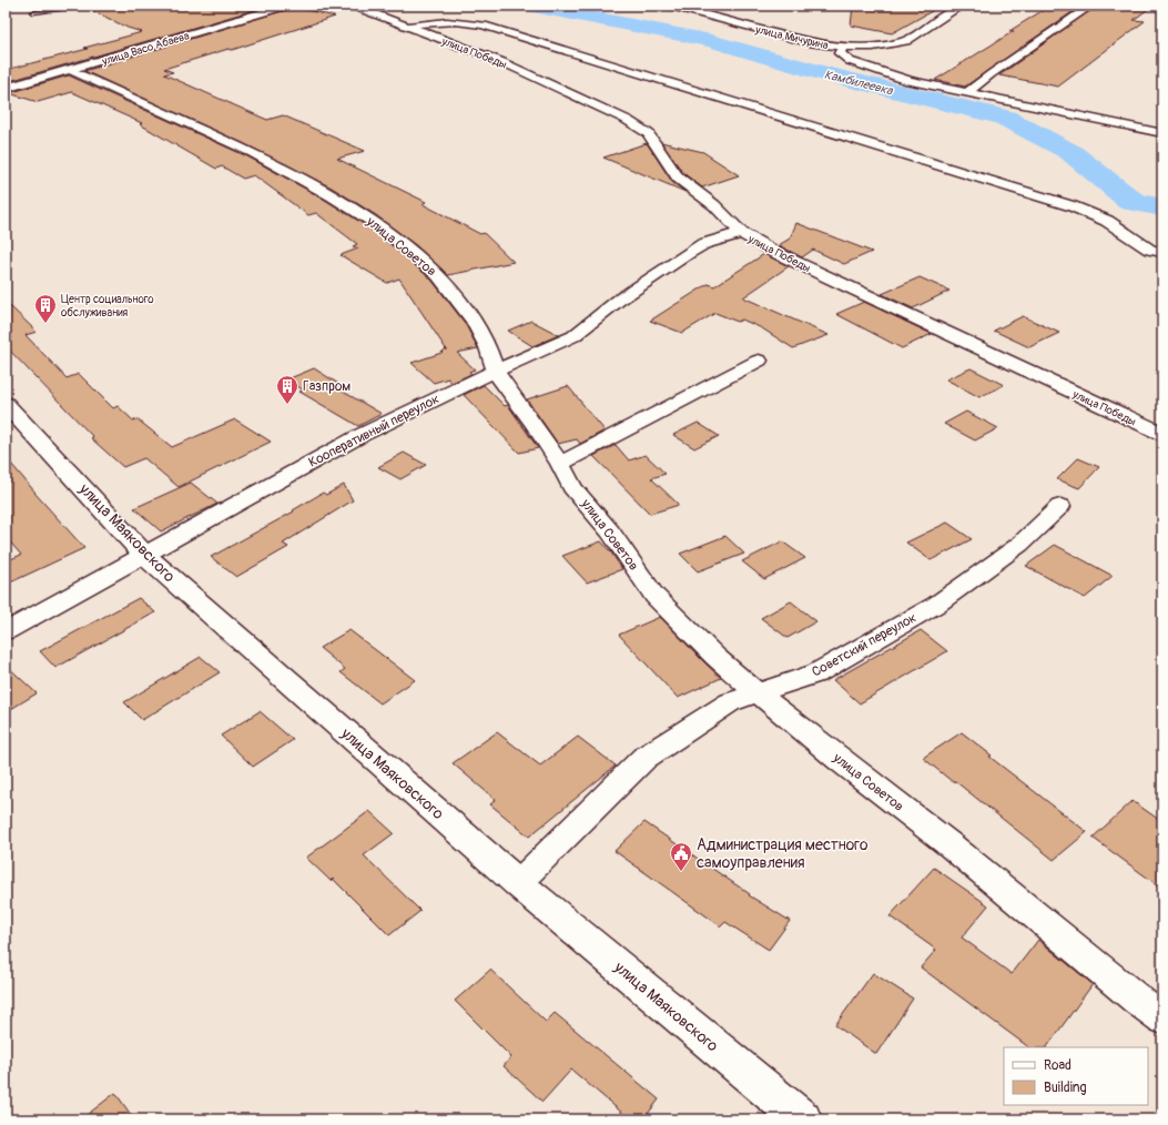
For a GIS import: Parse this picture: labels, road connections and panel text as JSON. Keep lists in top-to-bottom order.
{
  "streets": {
    "street": [
      "улица Мичурина",
      "улица Васо Абаева",
      "улица Победы",
      "улица Советов",
      "Кооперативный переулок",
      "улица Маяковского",
      "Советский переулок"
    ]
  },
  "crossings": [
    ["улица Васо Абаева", "улица Советов"],
    ["улица Победы", "Кооперативный переулок"],
    ["улица Советов", "Кооперативный переулок"],
    ["улица Советов", "Советский переулок"],
    ["Кооперативный переулок", "улица Маяковского"],
    ["улица Маяковского", "Советский переулок"]
  ],
  "water": ["Камбилеевка"],
  "places": {
    "building": ["Центр социального обслуживания", "Газпром"],
    "public building": ["Администрация местного самоуправления"]
  },
  "legend": ["Road", "Building"]
}
